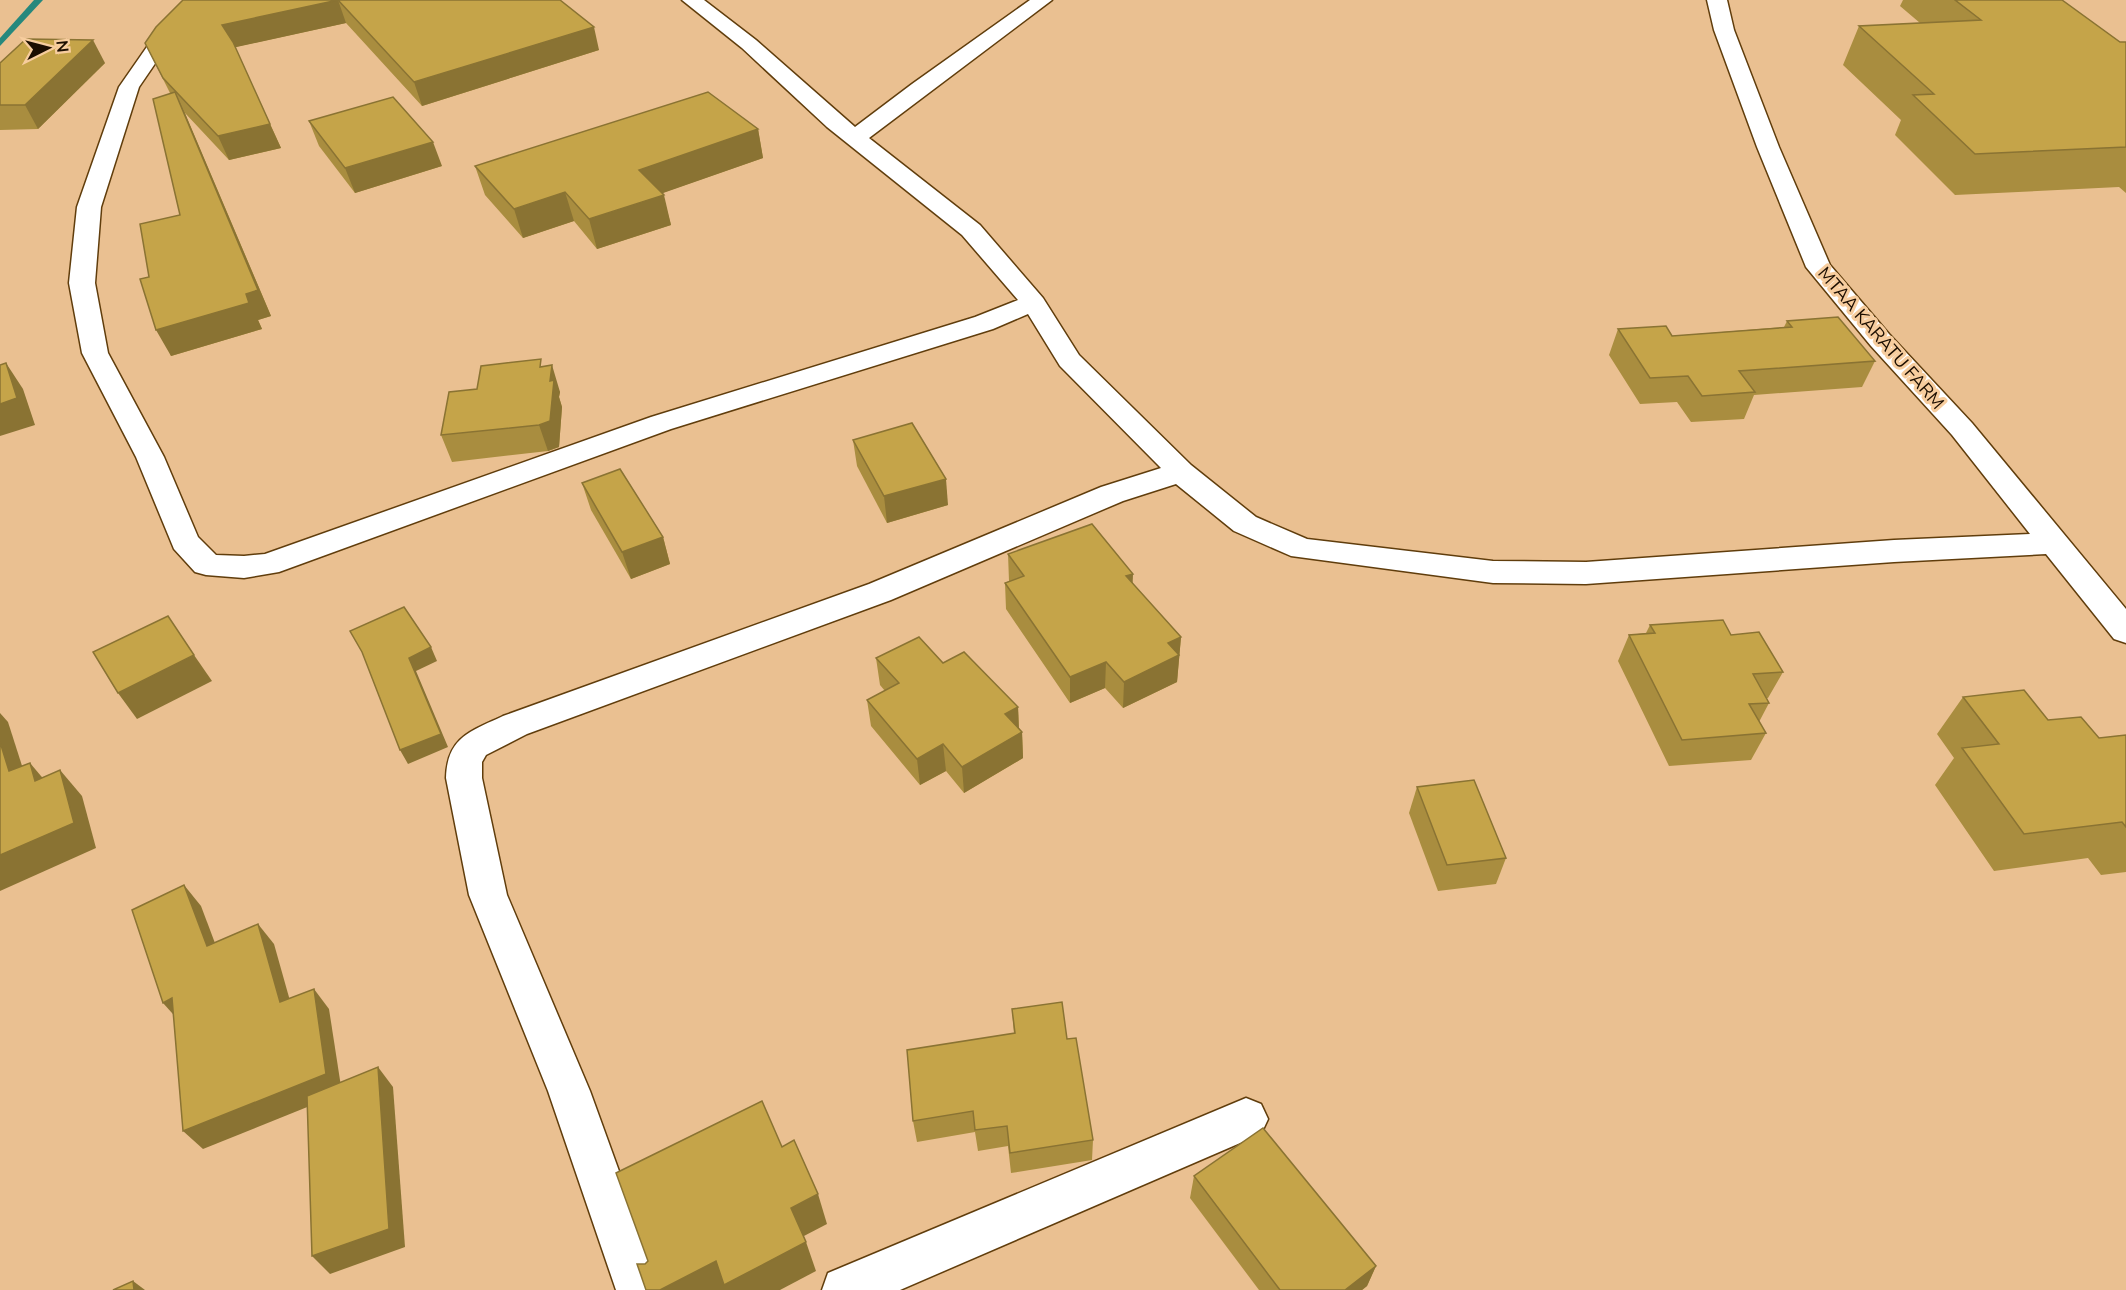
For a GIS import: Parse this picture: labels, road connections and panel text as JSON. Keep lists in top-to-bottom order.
{
  "streets": {
    "street": ["MTAA KARATU FARM"]
  },
  "north": "right"
}
